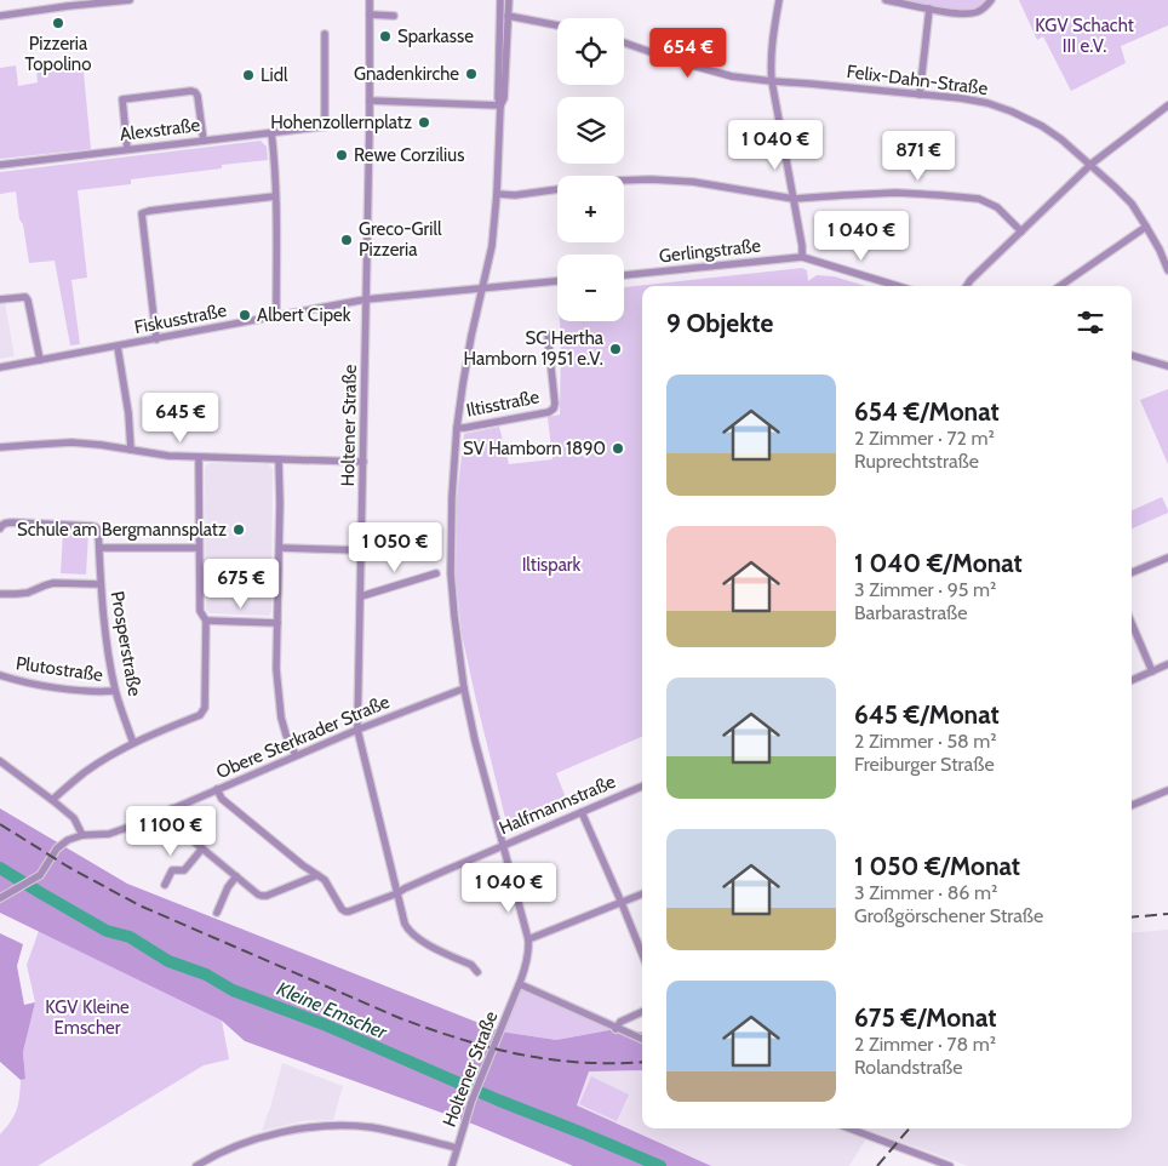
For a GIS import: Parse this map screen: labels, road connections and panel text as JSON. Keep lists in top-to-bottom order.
{
  "streets": {
    "street": [
      "Felix-Dahn-Straße",
      "Alexstraße",
      "Gerlingstraße",
      "Fiskusstraße",
      "Iltisstraße",
      "Holtener Straße",
      "Prosperstraße",
      "Plutostraße",
      "Obere Sterkrader Straße",
      "Halfmannstraße"
    ]
  },
  "crossings": [
    ["Alexstraße", "Holtener Straße"],
    ["Fiskusstraße", "Holtener Straße"],
    ["Holtener Straße", "Obere Sterkrader Straße"],
    ["Holtener Straße", "Halfmannstraße"],
    ["Prosperstraße", "Plutostraße"],
    ["Obere Sterkrader Straße", "Halfmannstraße"]
  ],
  "water": ["Kleine Emscher"],
  "parks": ["KGV Schacht III e.V.", "Iltispark", "KGV Kleine Emscher"],
  "places": [
    "Pizzeria Topolino",
    "Sparkasse",
    "Gnadenkirche",
    "Lidl",
    "Hohenzollernplatz",
    "Rewe Corzilius",
    "Greco-Grill Pizzeria",
    "Albert Cipek",
    "SC Hertha Hamborn 1951 e.V.",
    "SV Hamborn 1890",
    "Schule am Bergmannsplatz"
  ],
  "page": {
    "map_buttons": ["+", "−"],
    "price": [
      "654 €",
      "1 040 €",
      "871 €",
      "1 040 €",
      "645 €",
      "1 050 €",
      "675 €",
      "1 100 €",
      "1 040 €"
    ],
    "heading": "9 Objekte",
    "list": [
      {
        "name": "654 €/Monat",
        "note": "2 Zimmer · 72 m² · Ruprechtstraße"
      },
      {
        "name": "1 040 €/Monat",
        "note": "3 Zimmer · 95 m² · Barbarastraße"
      },
      {
        "name": "645 €/Monat",
        "note": "2 Zimmer · 58 m² · Freiburger Straße"
      },
      {
        "name": "1 050 €/Monat",
        "note": "3 Zimmer · 86 m² · Großgörschener Straße"
      },
      {
        "name": "675 €/Monat",
        "note": "2 Zimmer · 78 m² · Rolandstraße"
      }
    ]
  }
}
